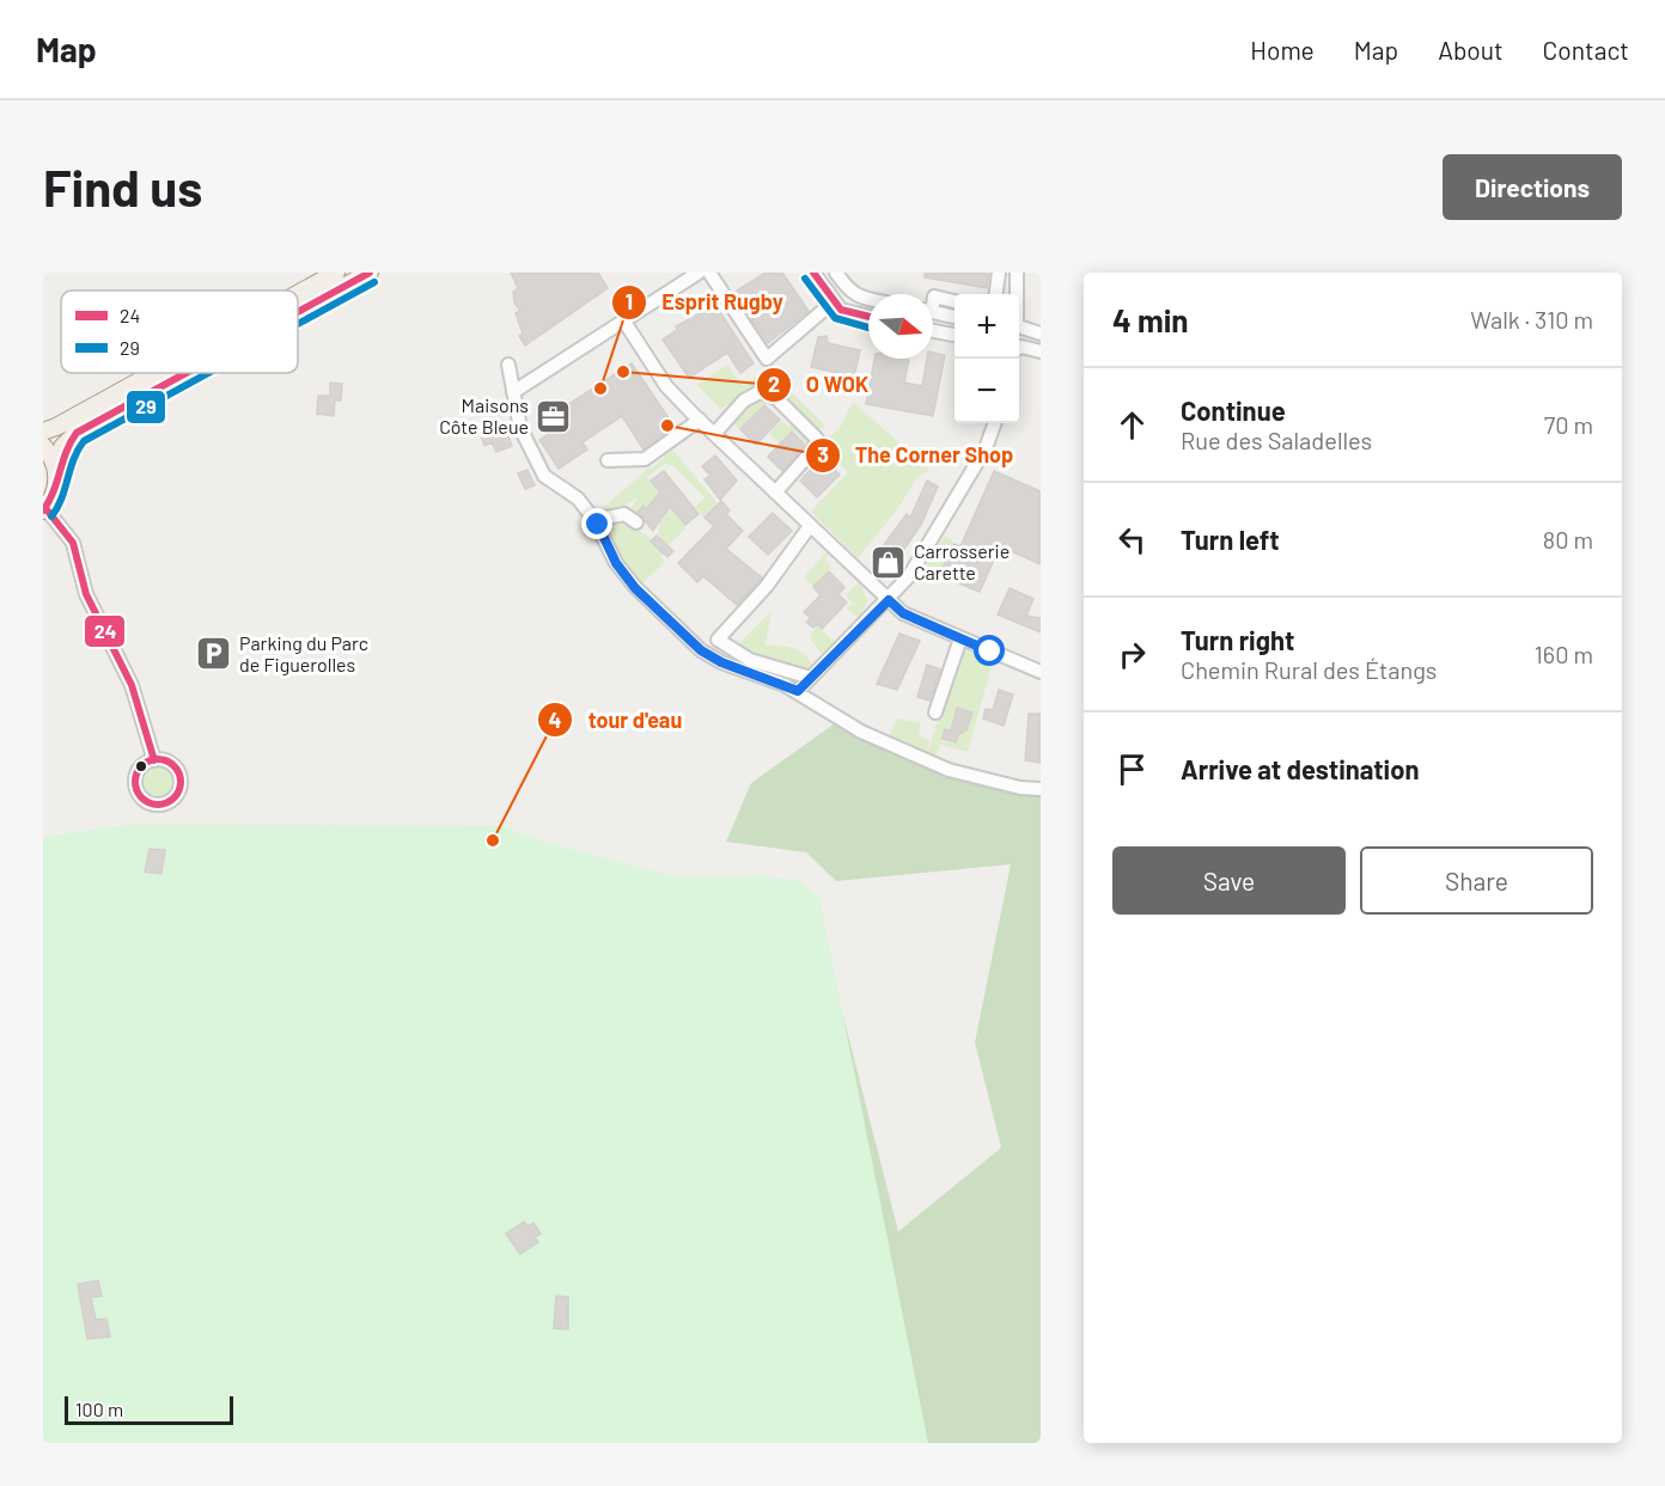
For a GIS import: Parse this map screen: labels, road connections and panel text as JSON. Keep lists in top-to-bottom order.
{
  "places": {
    "other": [
      "O WOK",
      "Esprit Rugby",
      "The Corner Shop",
      "tour d'eau"
    ],
    "office": ["Maisons Côte Bleue"],
    "shop": ["Carrosserie Carette"],
    "parking": ["Parking du Parc de Figuerolles"]
  },
  "lines": ["transit line 24", "transit line 29"],
  "legend": ["24", "29"],
  "scale_bar": "100 m",
  "north": "right",
  "page": {
    "header": "Map",
    "nav": [
      "Home",
      "Map",
      "About",
      "Contact"
    ],
    "buttons": [
      "Directions",
      ["Save", "Share"]
    ],
    "title": "Find us",
    "heading": ["4 min", "Walk · 310 m"],
    "map_buttons": ["+", "−"],
    "list": [
      ["Continue", "Rue des Saladelles", "70 m"],
      ["Turn left", "80 m"],
      ["Turn right", "Chemin Rural des Étangs", "160 m"],
      "Arrive at destination"
    ],
    "scale": "100 m"
  }
}
